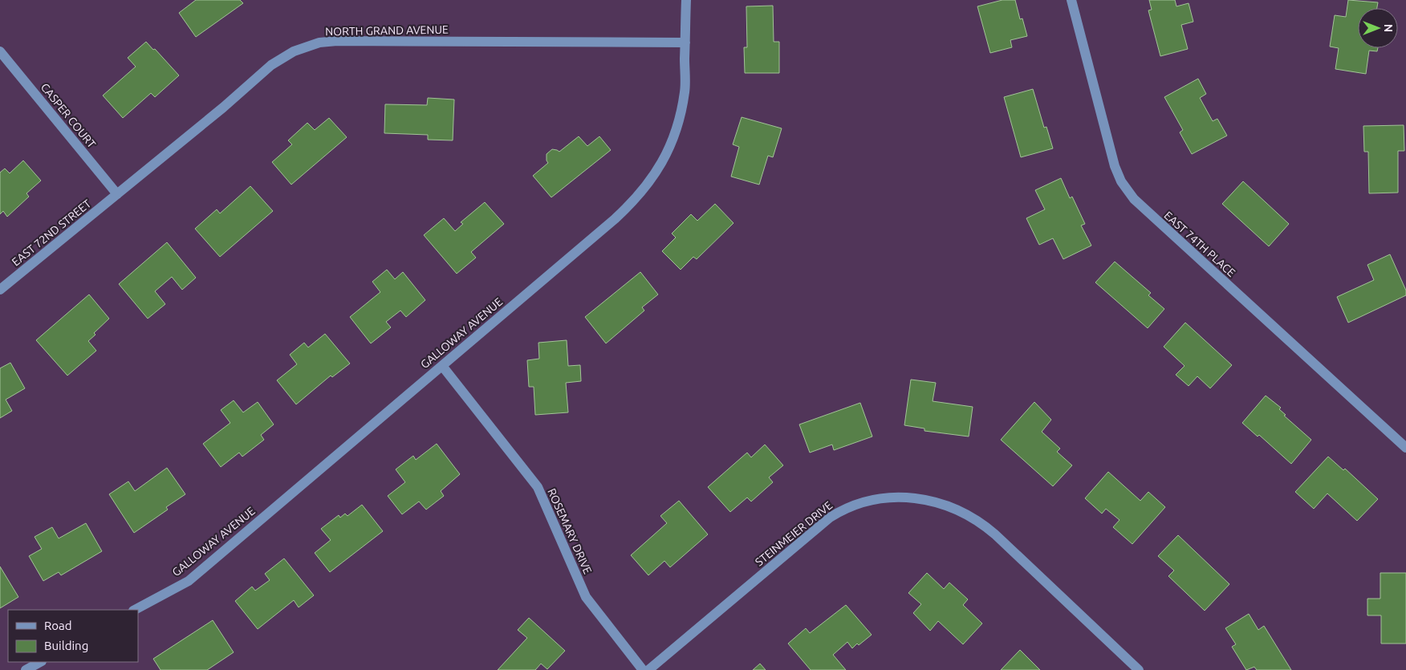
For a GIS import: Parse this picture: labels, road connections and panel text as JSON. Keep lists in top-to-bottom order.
{
  "streets": {
    "street": [
      "NORTH GRAND AVENUE",
      "CASPER COURT",
      "EAST 72ND STREET",
      "EAST 74TH PLACE",
      "GALLOWAY AVENUE",
      "ROSEMARY DRIVE",
      "STEINMEIER DRIVE"
    ]
  },
  "crossings": [
    ["NORTH GRAND AVENUE", "CASPER COURT"],
    ["NORTH GRAND AVENUE", "EAST 72ND STREET"],
    ["NORTH GRAND AVENUE", "GALLOWAY AVENUE"],
    ["CASPER COURT", "EAST 72ND STREET"],
    ["GALLOWAY AVENUE", "ROSEMARY DRIVE"]
  ],
  "legend": ["Road", "Building"],
  "north": "right"
}
